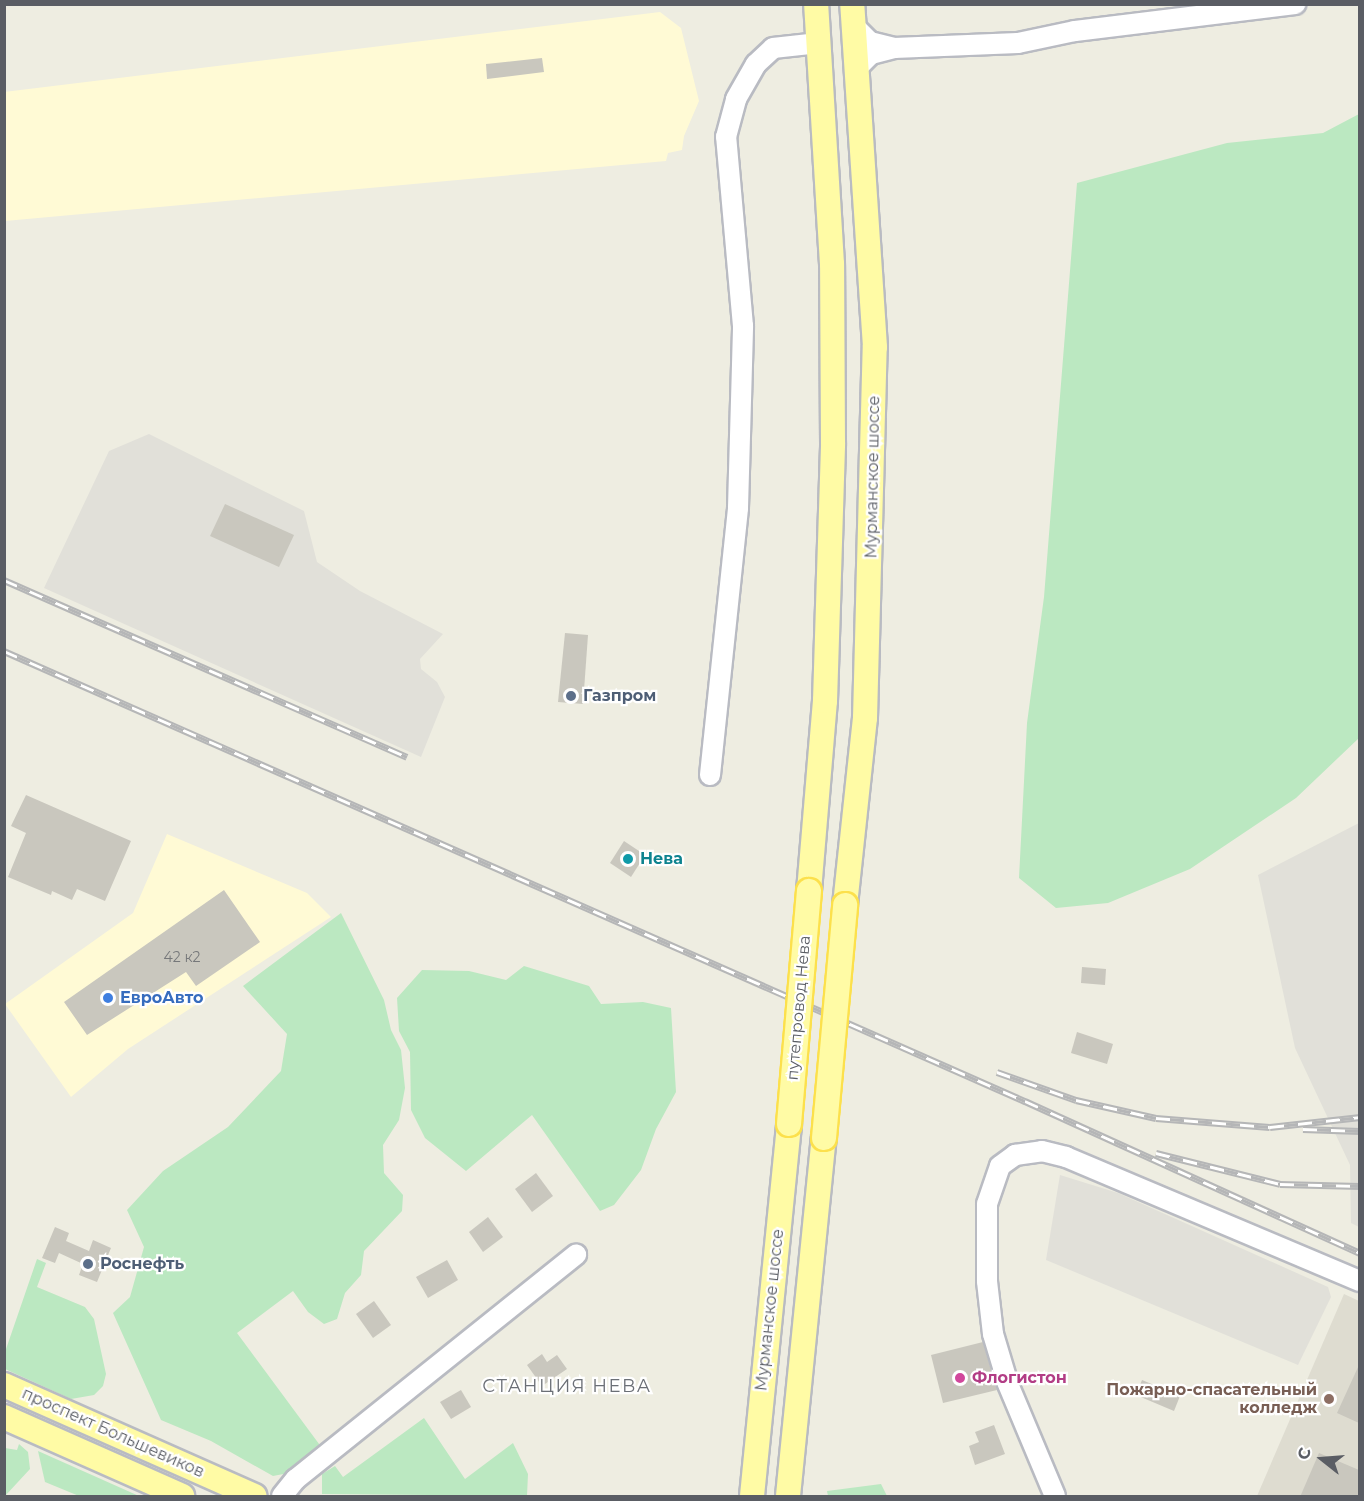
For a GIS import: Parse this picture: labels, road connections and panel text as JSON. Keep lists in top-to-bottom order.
{
  "streets": {
    "main road": ["Мурманское шоссе", "путепровод Нева", "проспект Большевиков"]
  },
  "crossings": [
    ["Мурманское шоссе", "путепровод Нева"]
  ],
  "districts": ["СТАНЦИЯ НЕВА"],
  "places": [
    "Газпром",
    "Нева",
    "ЕвроАвто",
    "Роснефть",
    "Флогистон",
    "Пожарно-спасательный колледж"
  ],
  "house_numbers": ["42 к2"],
  "north": "left"
}
